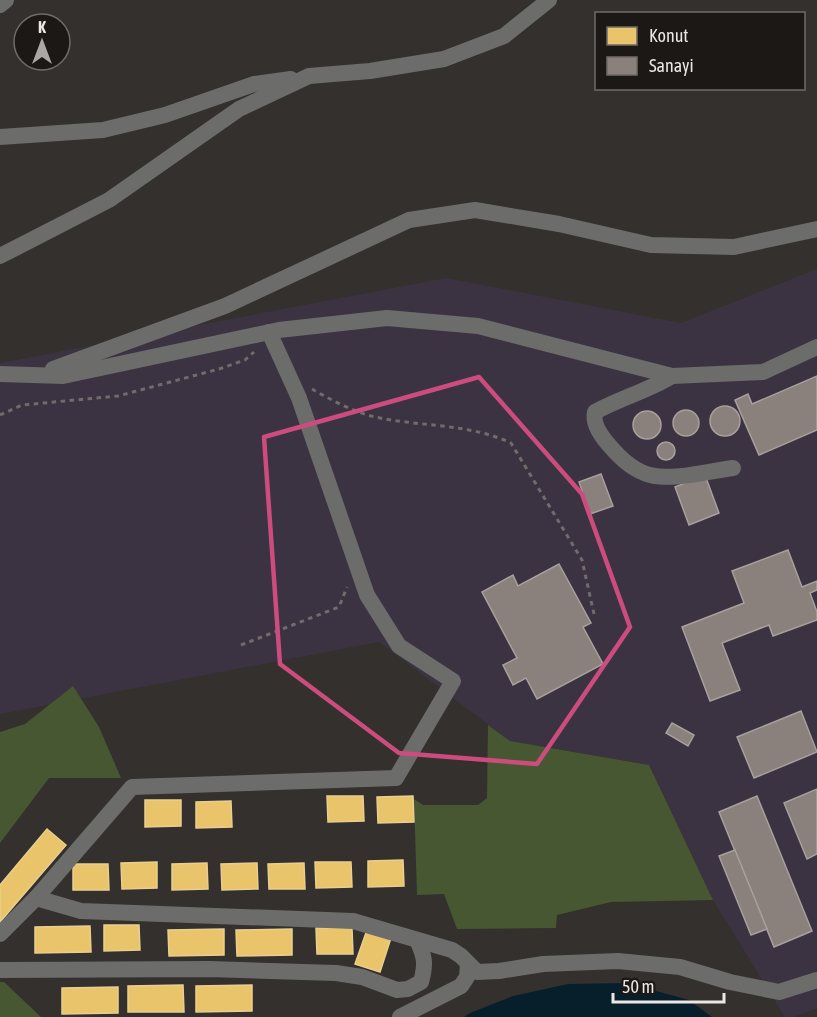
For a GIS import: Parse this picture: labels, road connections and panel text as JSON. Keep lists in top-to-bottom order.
{
  "legend": ["Konut", "Sanayi"],
  "scale_bar": "50 m",
  "north": "top"
}
